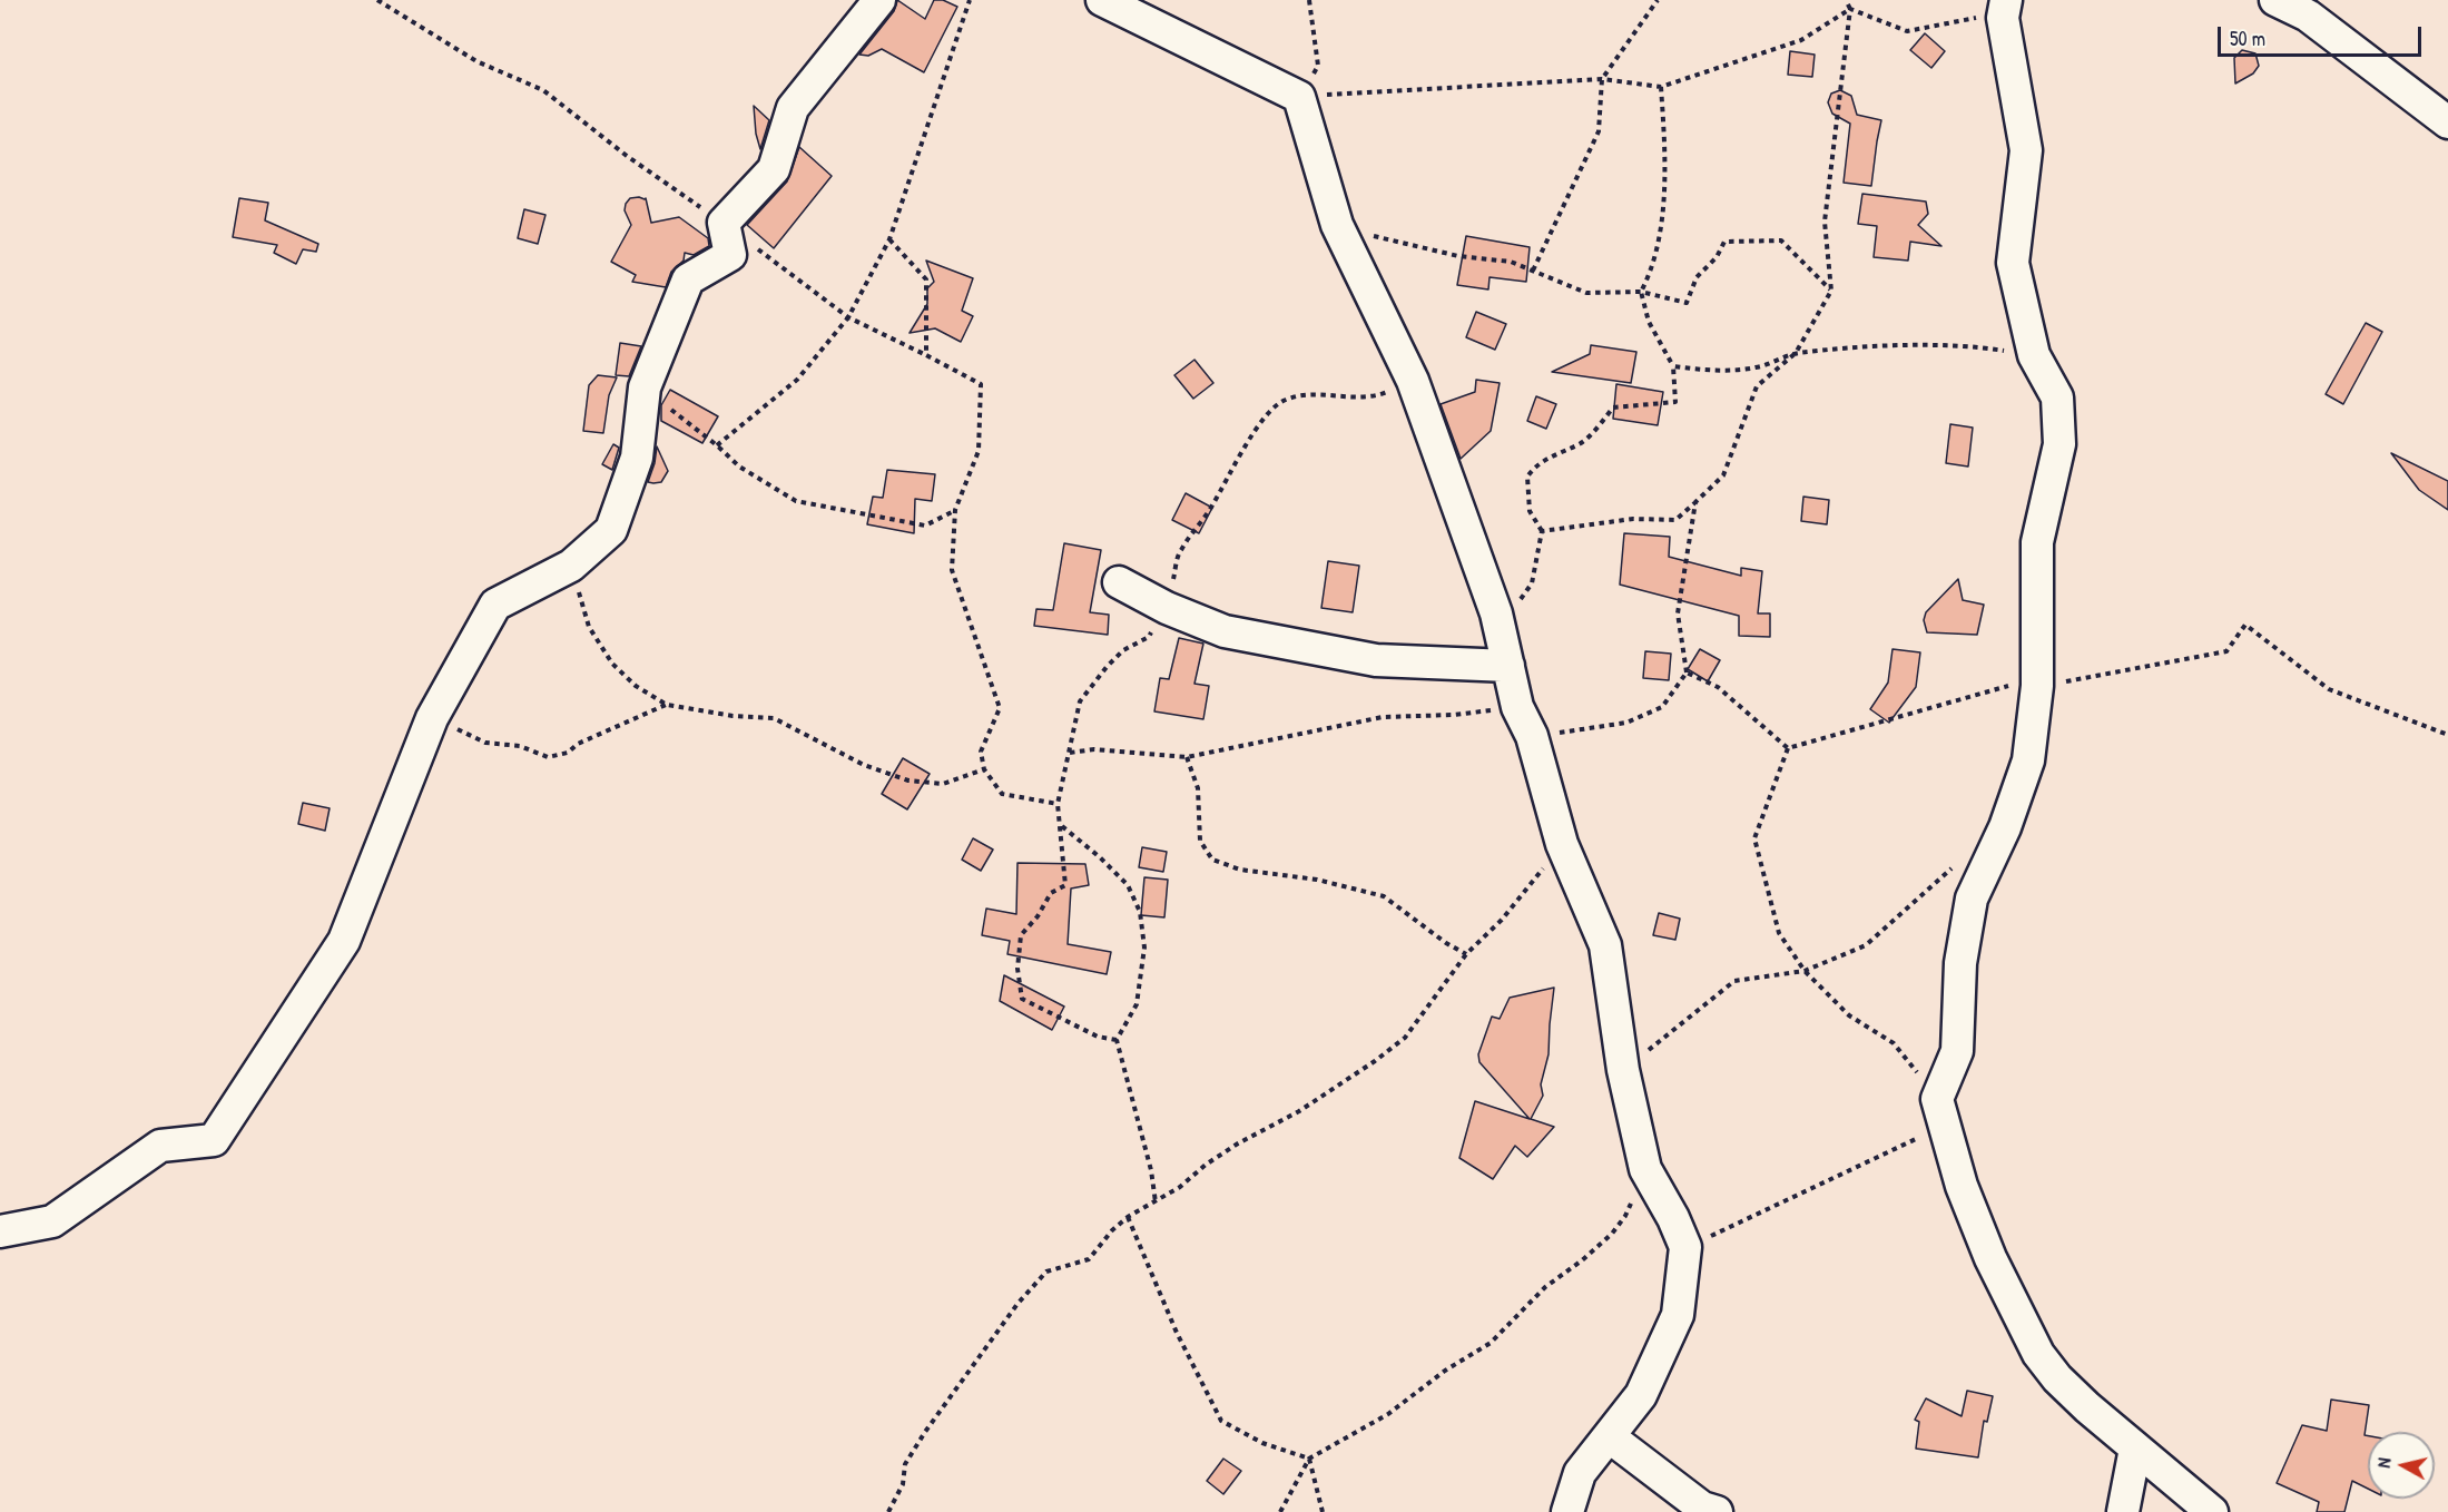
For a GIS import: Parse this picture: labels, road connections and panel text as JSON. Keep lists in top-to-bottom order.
{
  "scale_bar": "50 m",
  "north": "left"
}
